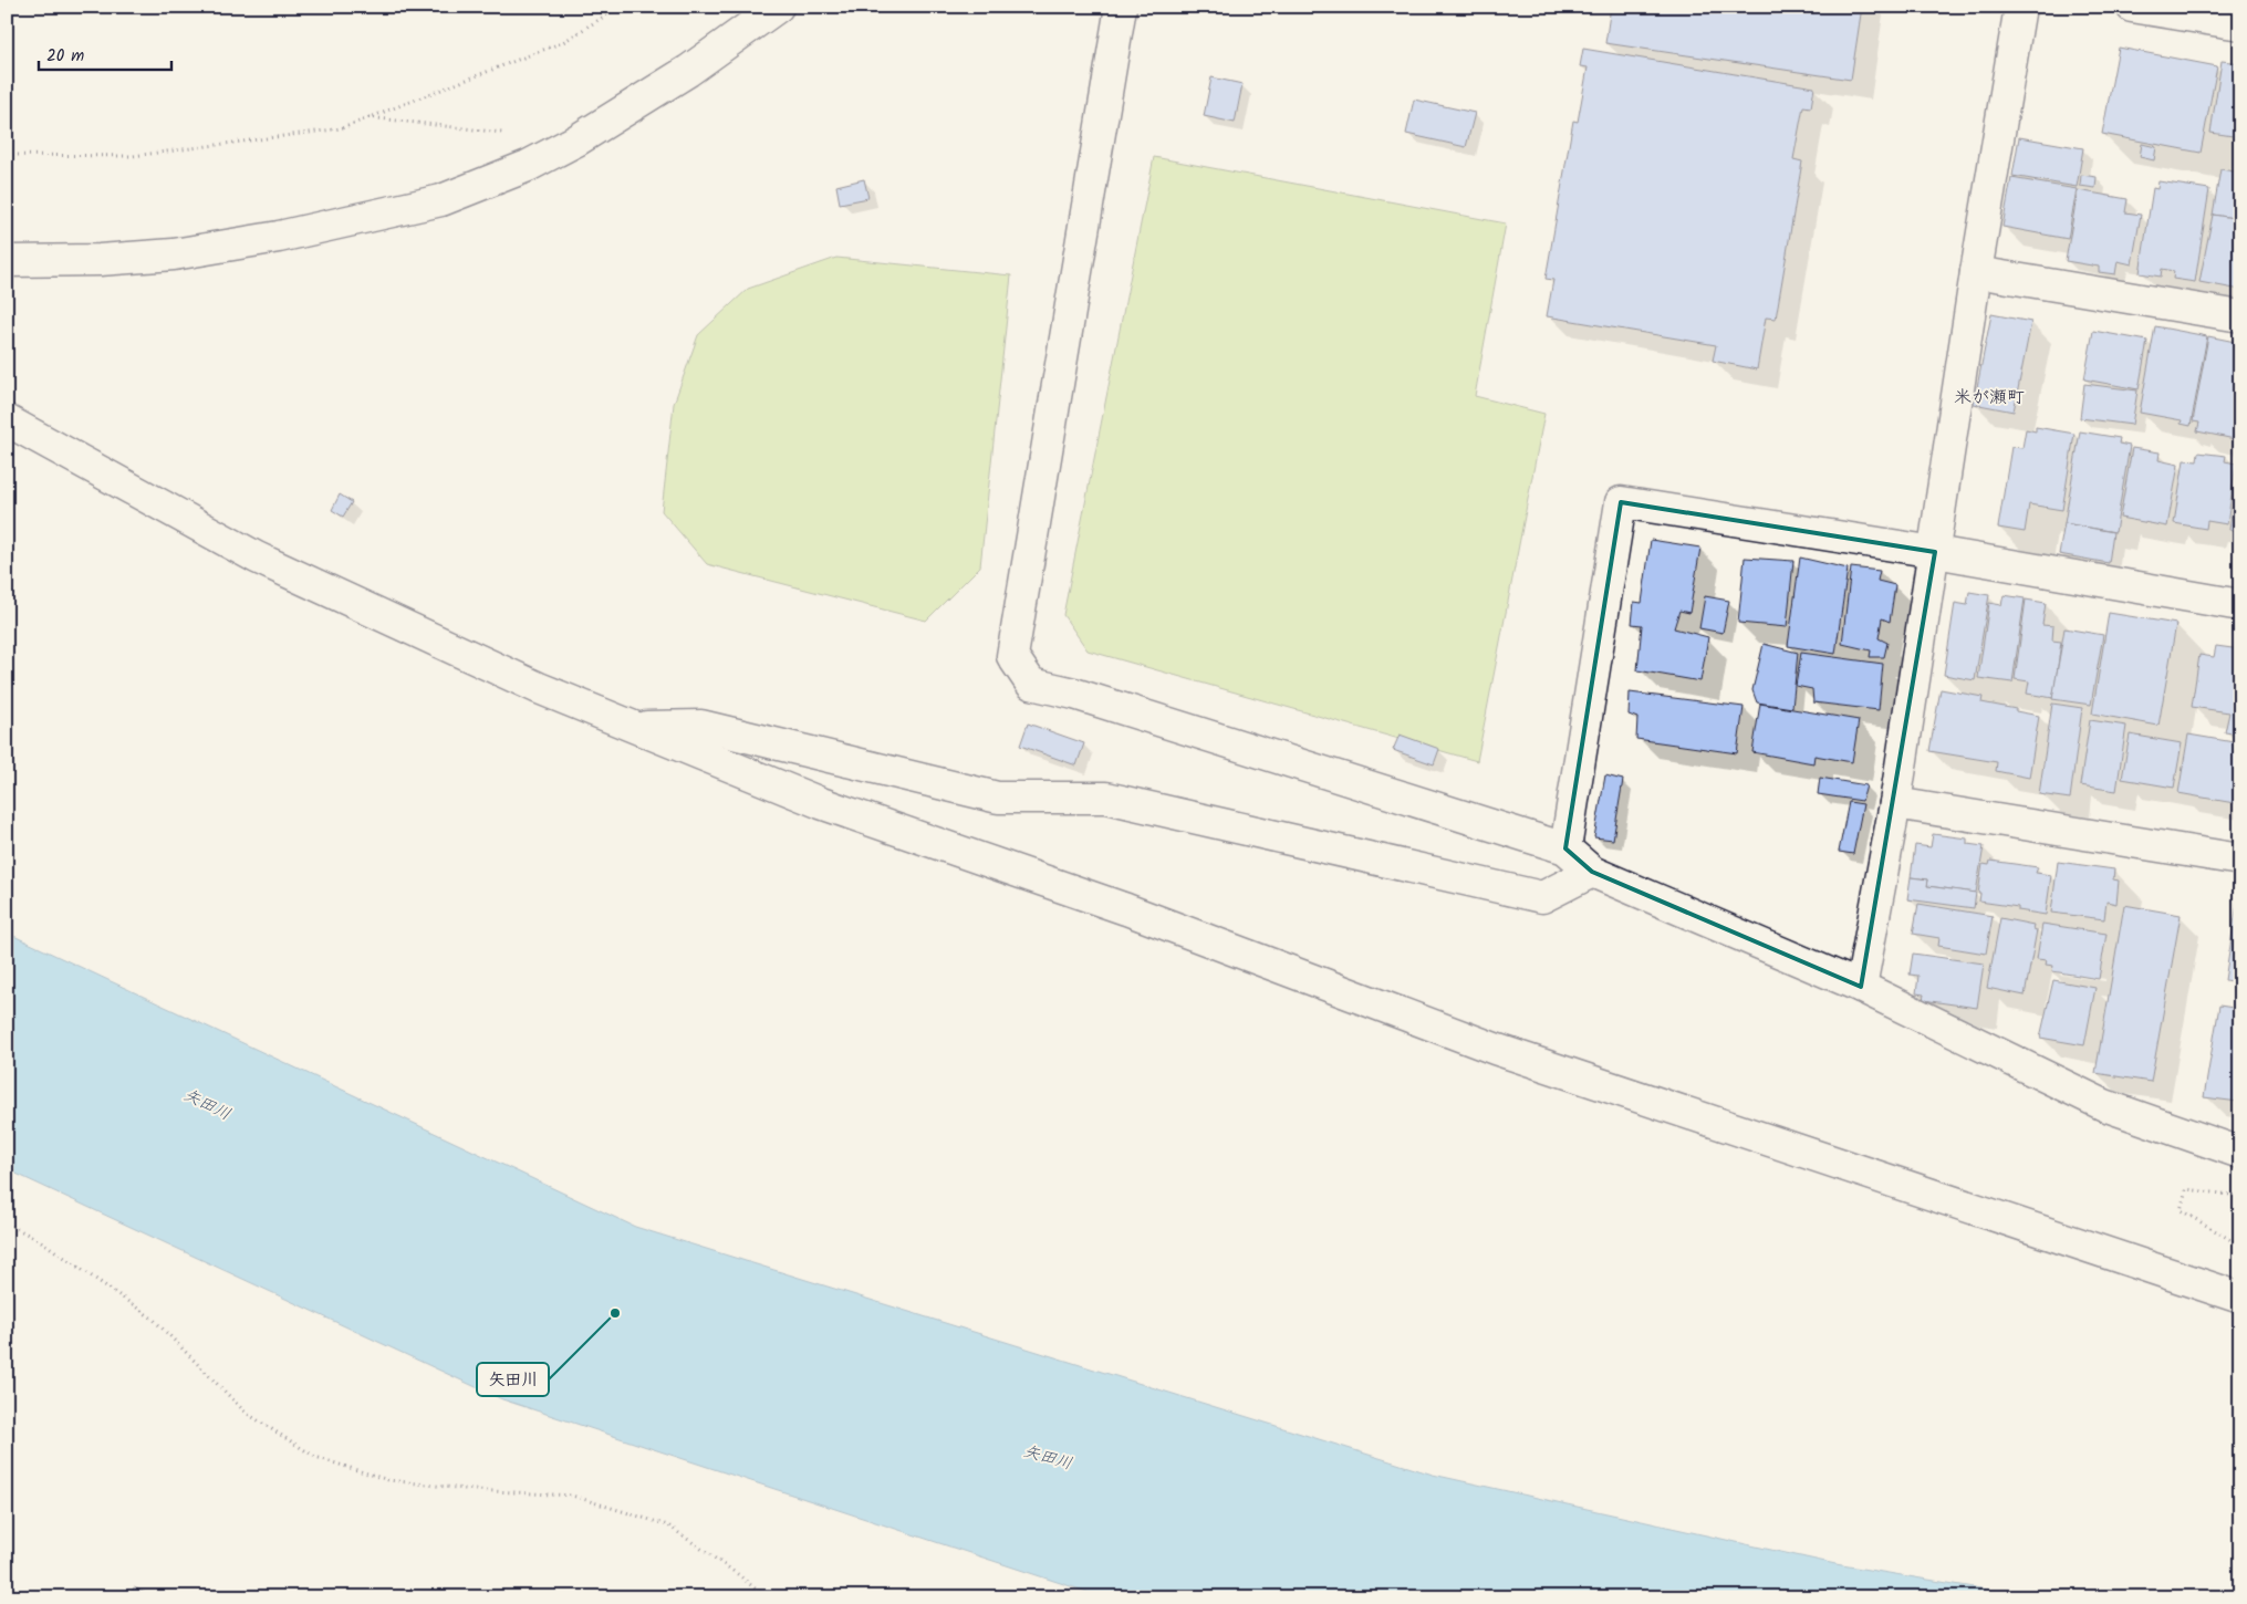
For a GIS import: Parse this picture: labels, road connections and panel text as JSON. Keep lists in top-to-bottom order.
{
  "districts": ["米が瀬町"],
  "water": ["矢田川"],
  "places": ["矢田川"],
  "scale_bar": "20 m"
}
